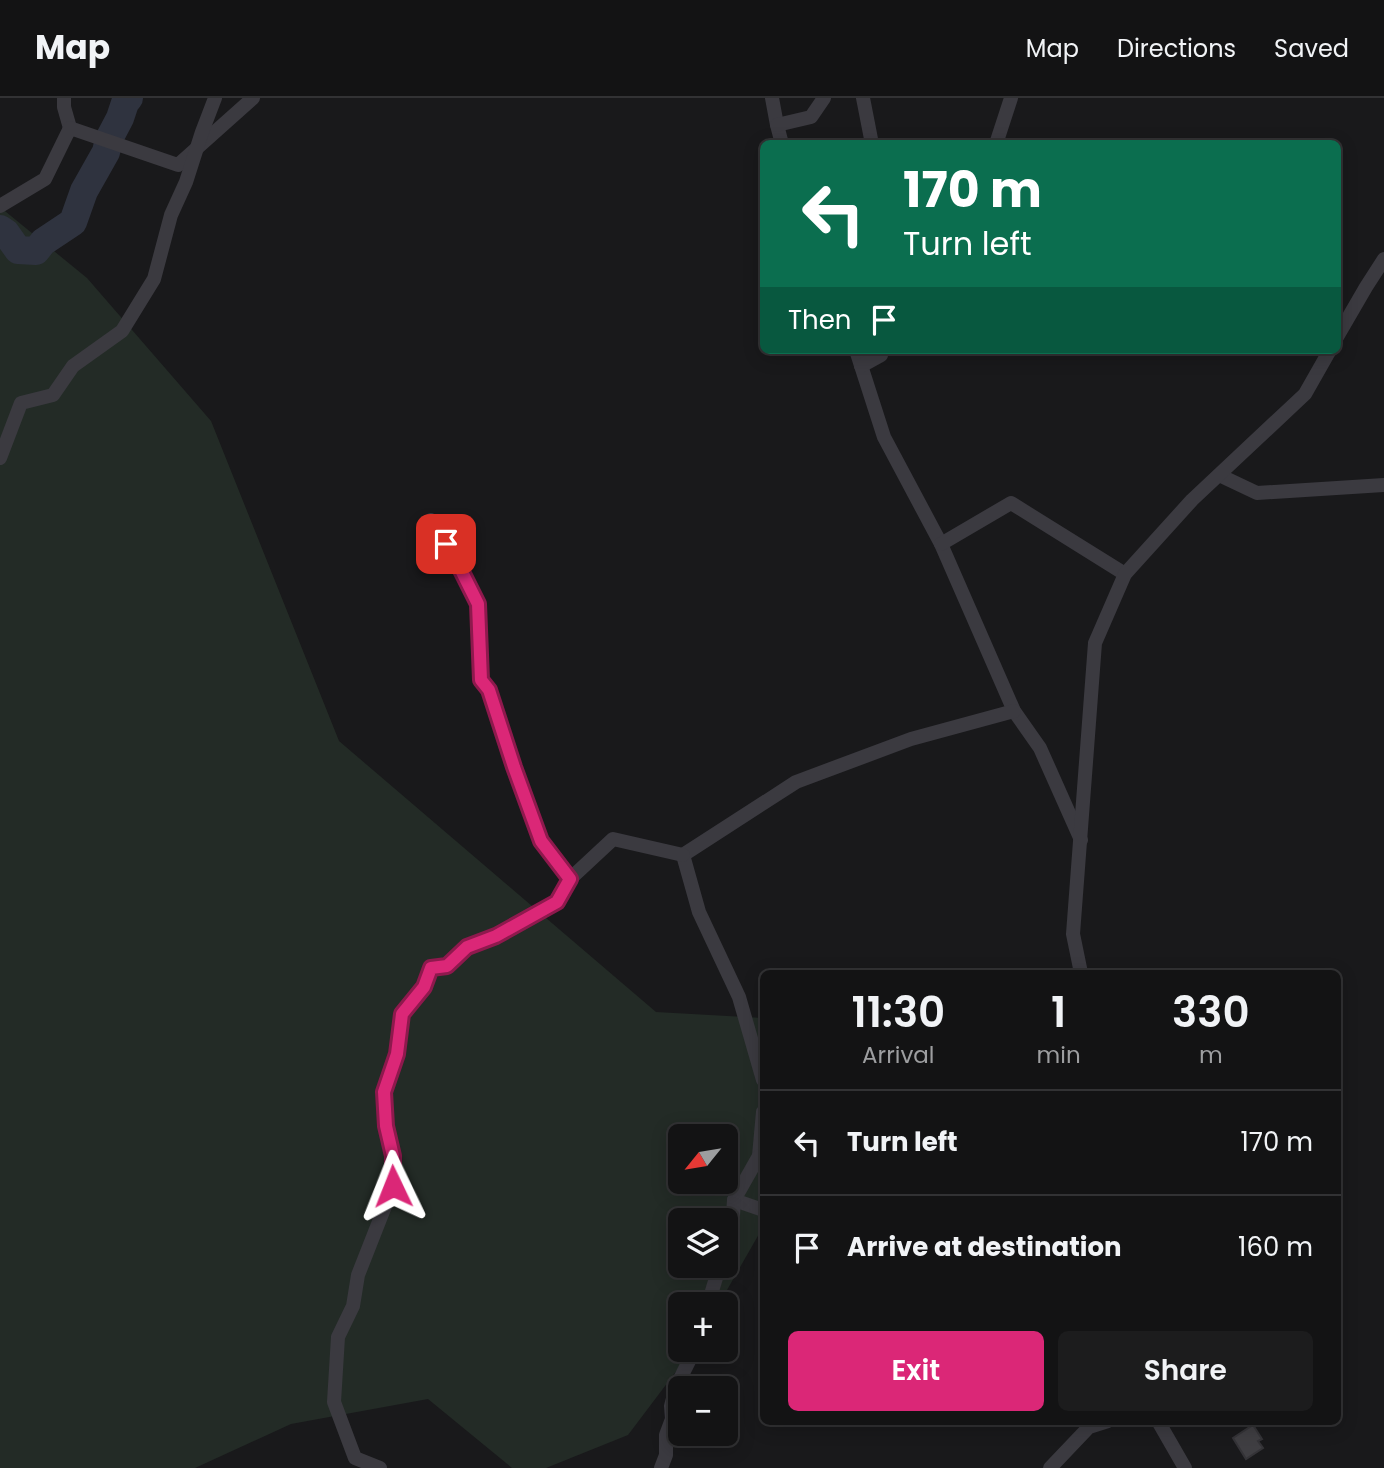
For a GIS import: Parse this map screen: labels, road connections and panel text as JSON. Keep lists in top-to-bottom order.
{
  "north": "bottom left",
  "page": {
    "header": "Map",
    "nav": ["Map", "Directions", "Saved"],
    "turn": ["170 m", "Turn left"],
    "then": "Then",
    "eta": [
      "11:30",
      "Arrival",
      "1",
      "min",
      "330",
      "m"
    ],
    "list": [
      {
        "name": "Turn left",
        "value": "170 m"
      },
      {
        "name": "Arrive at destination",
        "value": "160 m"
      }
    ],
    "map_buttons": ["+", "−"],
    "buttons": ["Exit", "Share"]
  }
}
